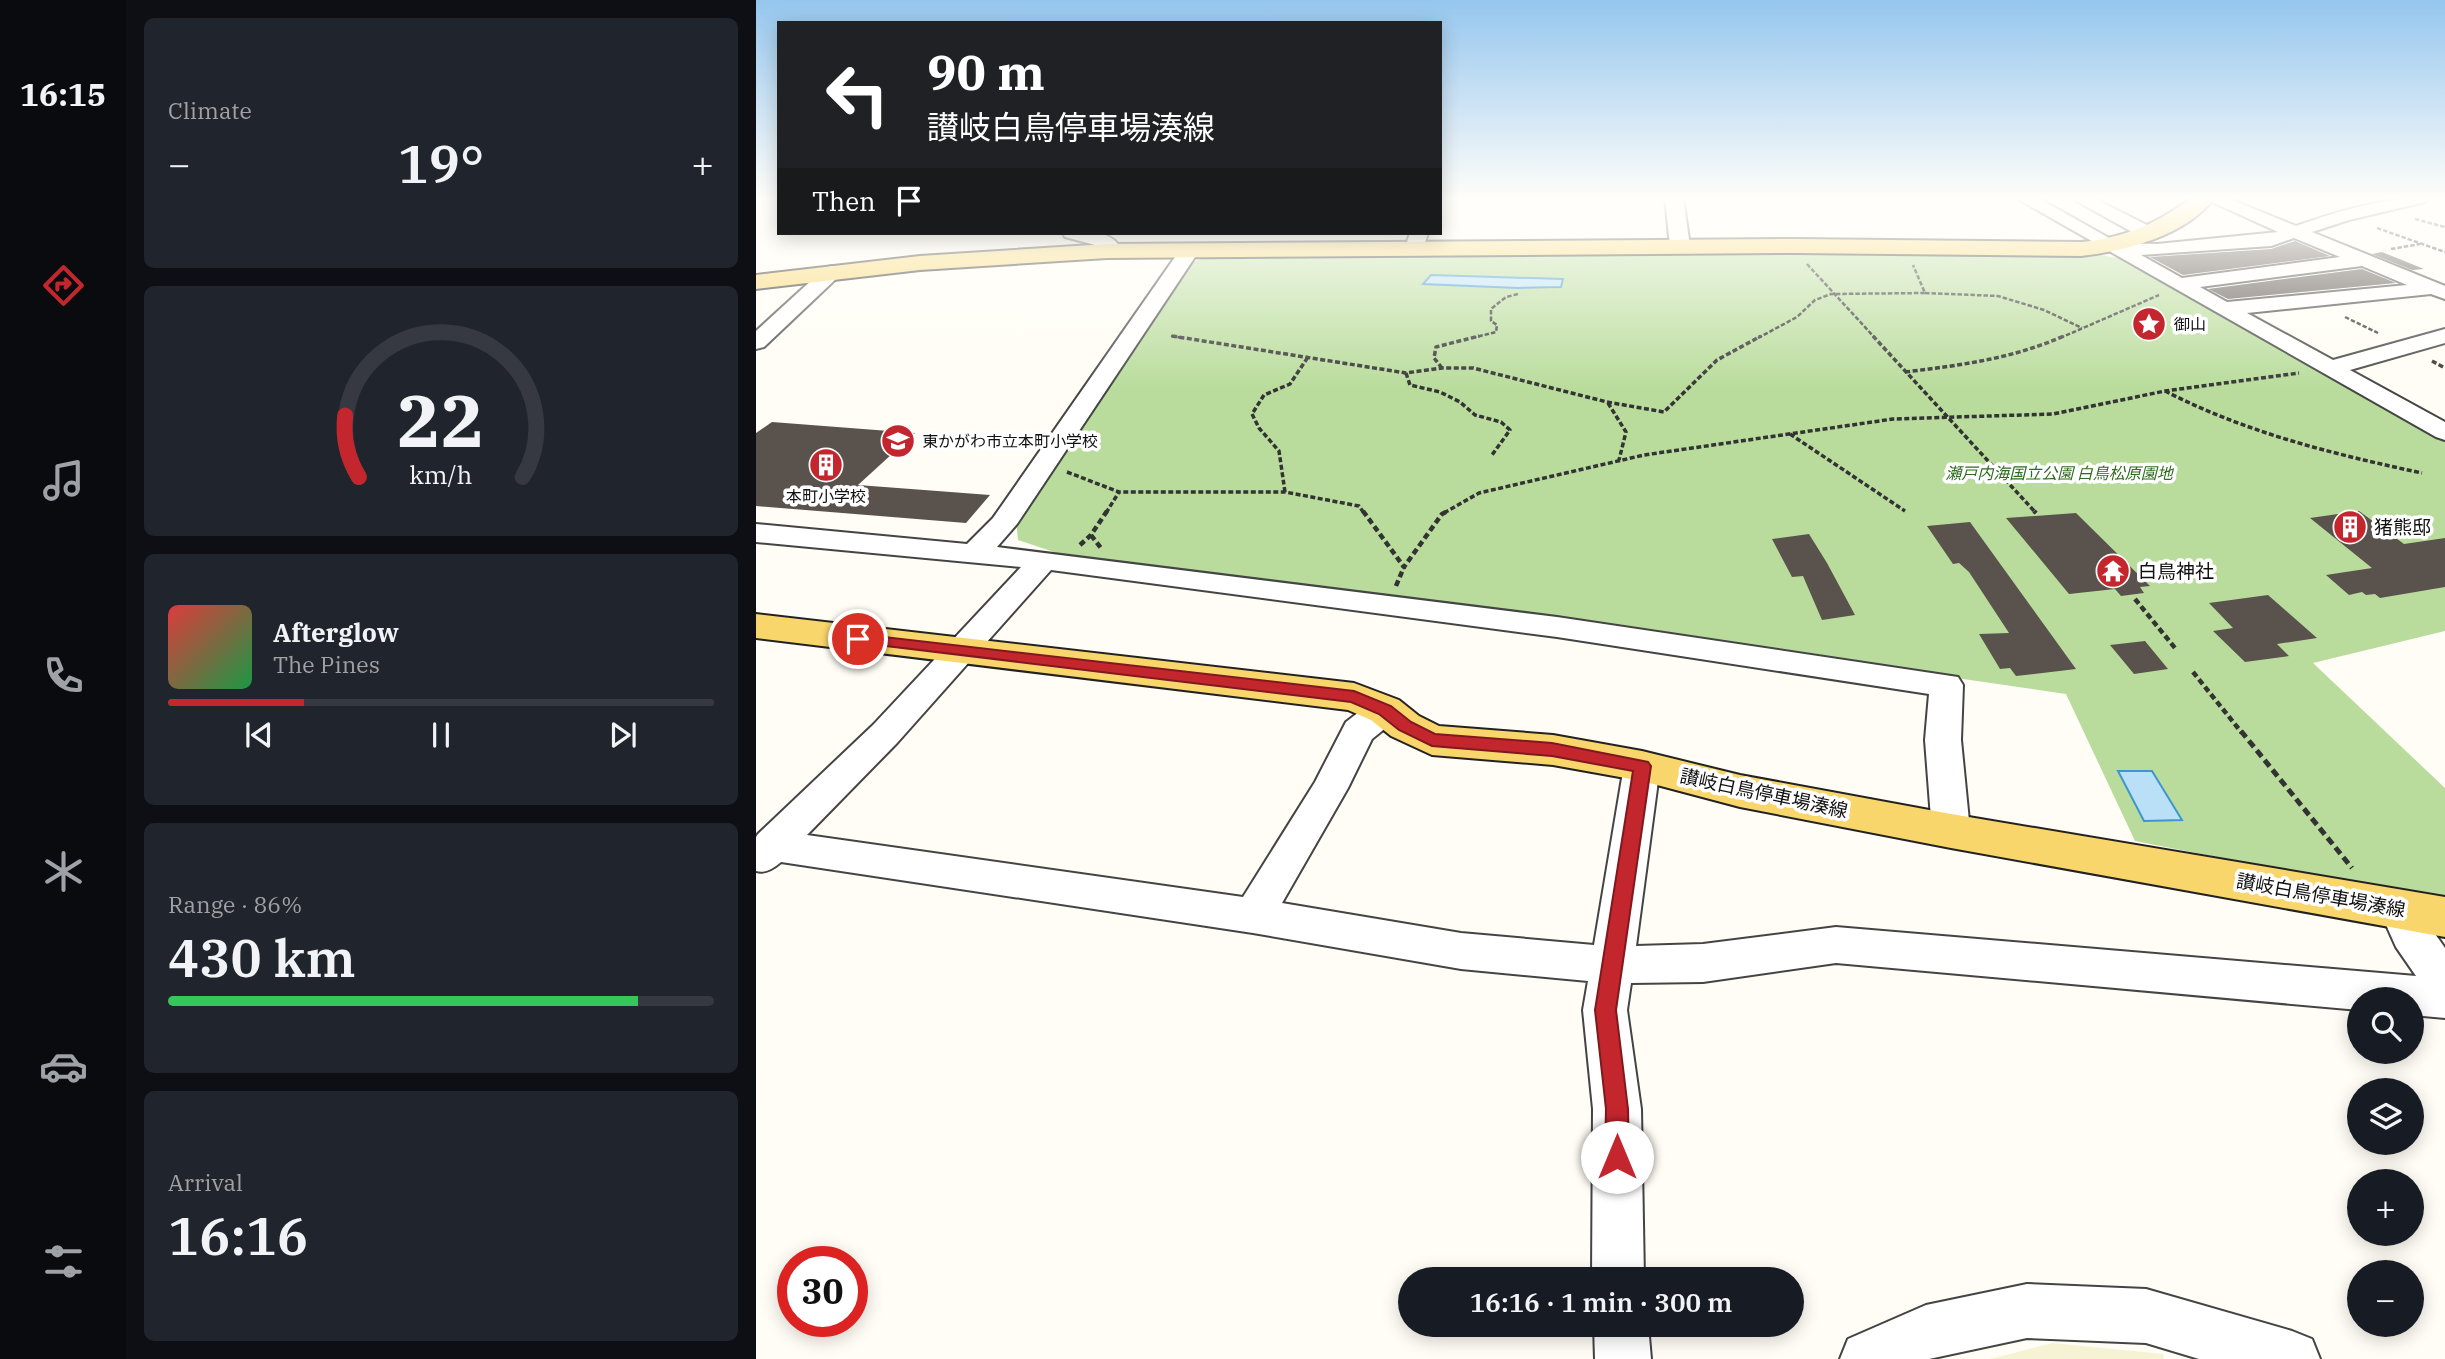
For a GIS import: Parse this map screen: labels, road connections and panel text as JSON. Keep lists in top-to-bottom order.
{
  "streets": {
    "main road": ["讃岐白鳥停車場湊線"]
  },
  "parks": ["瀬戸内海国立公園 白鳥松原園地"],
  "places": {
    "place": ["御山"],
    "school or university": ["東かがわ市立本町小学校"],
    "building": ["本町小学校", "猪熊邸"],
    "temple": ["白鳥神社"]
  },
  "page": {
    "tabs": "16:15",
    "tile": [
      "Climate",
      ["Range · 86%", "430 km"],
      ["Arrival", "16:16"]
    ],
    "turn": ["90 m", "讃岐白鳥停車場湊線"],
    "heat": ["−", "19°", "+"],
    "then": "Then",
    "song": ["Afterglow", "The Pines"],
    "map_buttons": ["+", "−"],
    "limit": "30",
    "trip": "16:16 · 1 min · 300 m",
    "gauge": ["22", "km/h"]
  }
}
